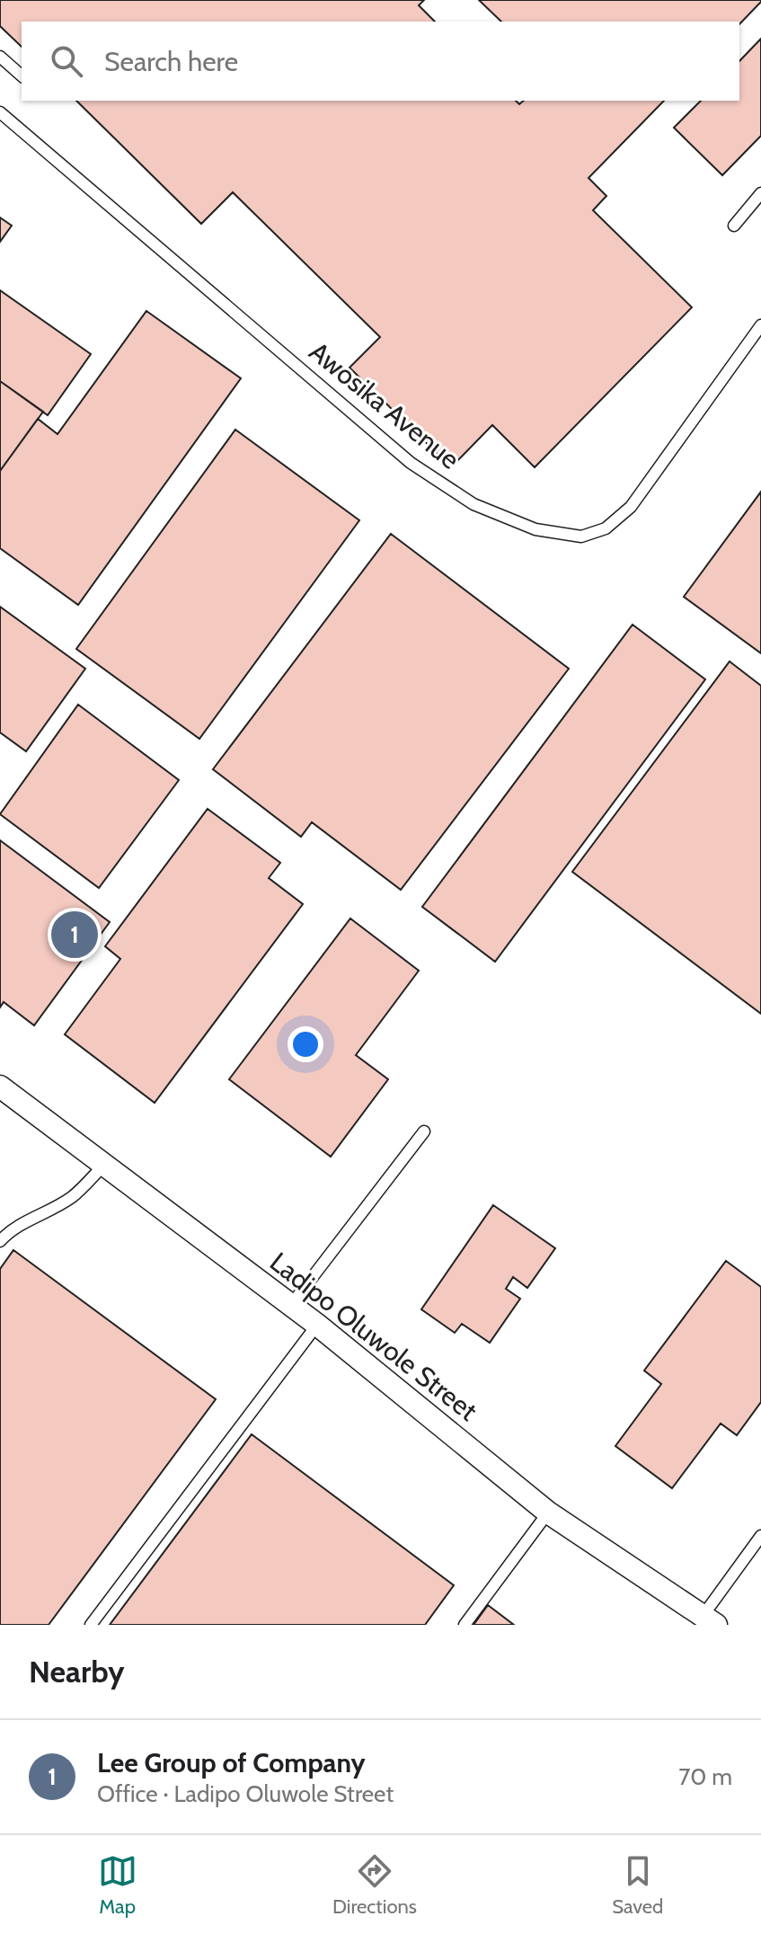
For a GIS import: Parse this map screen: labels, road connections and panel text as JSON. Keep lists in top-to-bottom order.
{
  "streets": {
    "street": ["Ladipo Oluwole Street"],
    "lane": ["Awosika Avenue"]
  },
  "page": {
    "search": "Search here",
    "pins": "1",
    "heading": "Nearby",
    "list": [
      {
        "mark": "1",
        "name": "Lee Group of Company",
        "note": "Office · Ladipo Oluwole Street",
        "value": "70 m"
      }
    ],
    "nav": ["Map", "Directions", "Saved"]
  }
}
